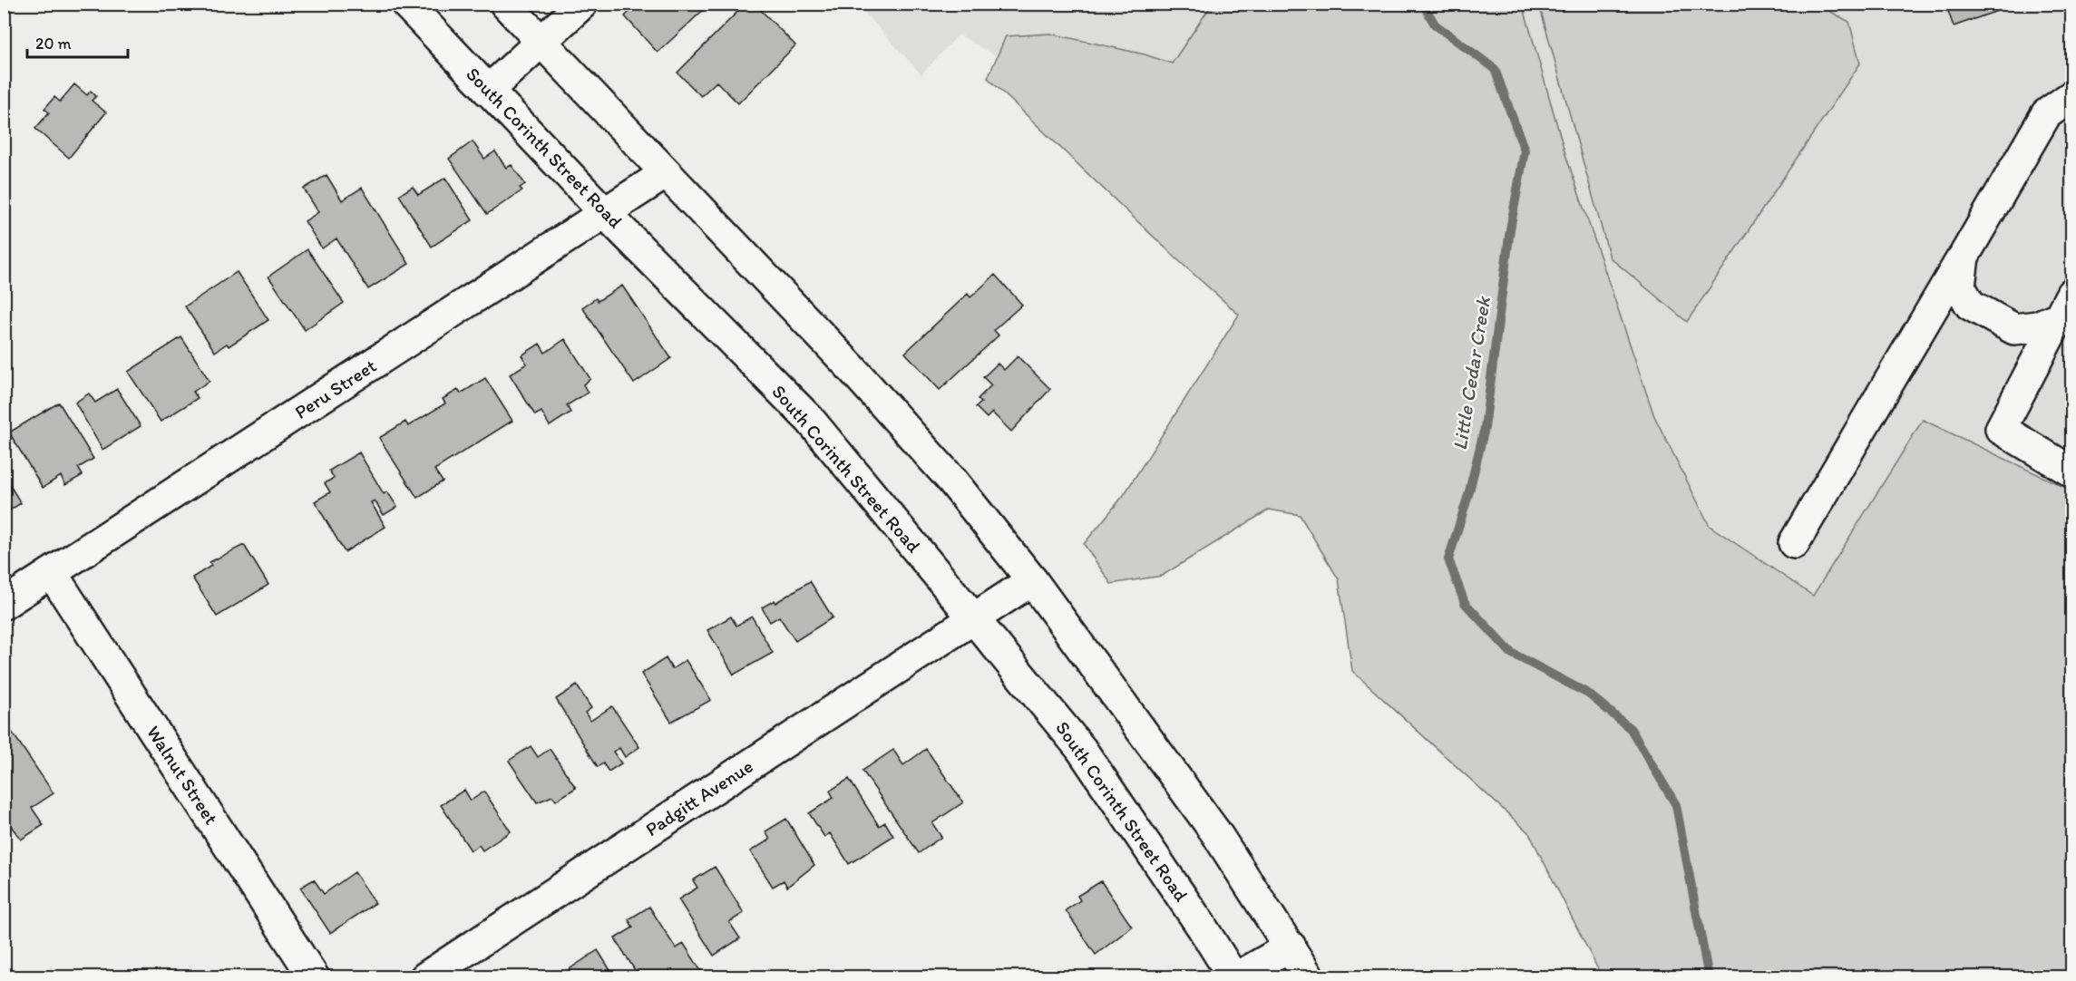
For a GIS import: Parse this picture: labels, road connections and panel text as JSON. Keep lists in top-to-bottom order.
{
  "streets": {
    "main road": [
      "South Corinth Street Road",
      "Peru Street",
      "Walnut Street",
      "Padgitt Avenue"
    ]
  },
  "crossings": [
    ["South Corinth Street Road", "Peru Street"],
    ["South Corinth Street Road", "Padgitt Avenue"],
    ["Peru Street", "Walnut Street"]
  ],
  "water": ["Little Cedar Creek"],
  "scale_bar": "20 m"
}
